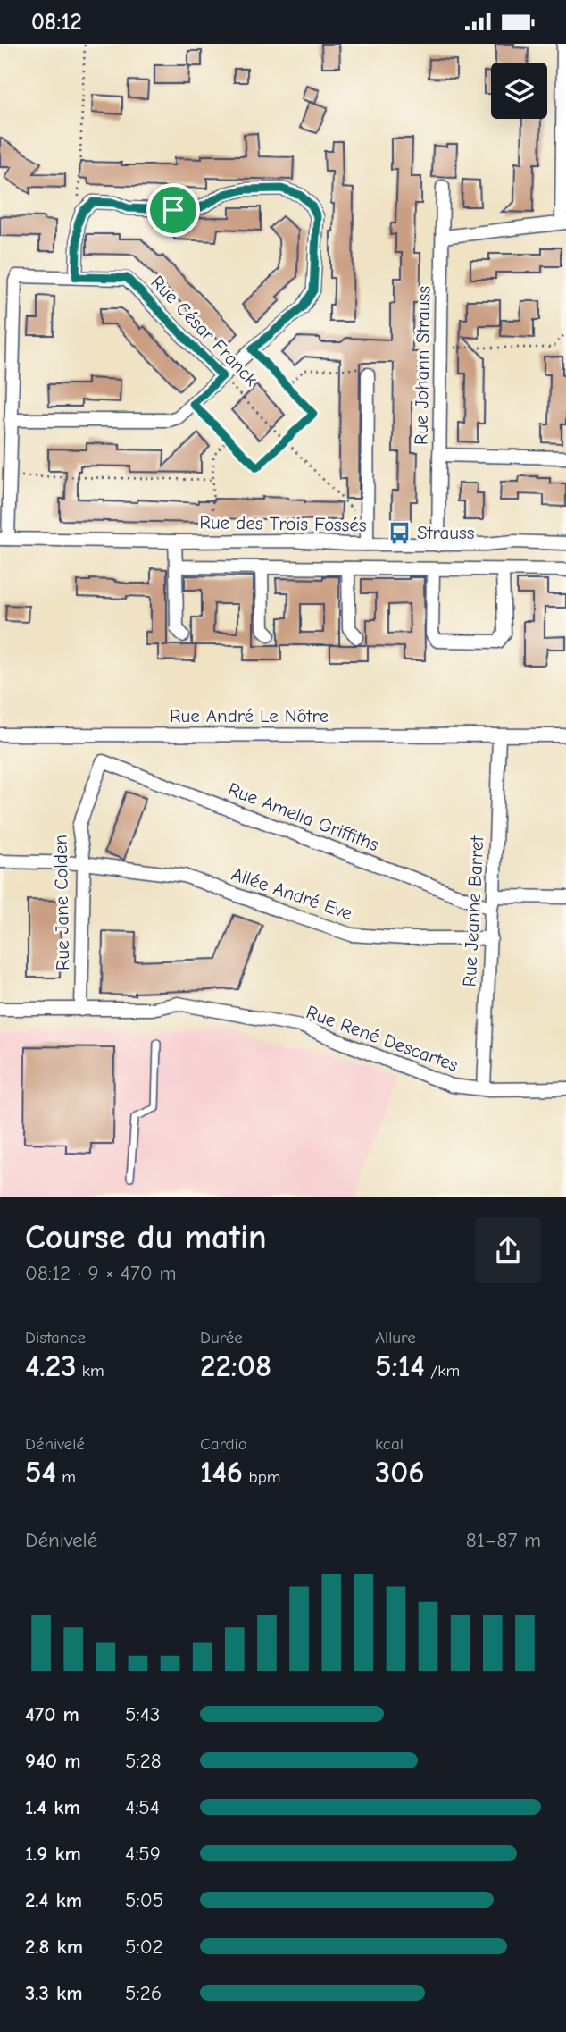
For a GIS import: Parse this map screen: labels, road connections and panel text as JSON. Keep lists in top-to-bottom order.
{
  "streets": {
    "street": [
      "Rue César Franck",
      "Rue Johann Strauss",
      "Rue des Trois Fossés",
      "Rue André Le Nôtre",
      "Rue Amelia Griffiths",
      "Allée André Eve",
      "Rue Jane Colden",
      "Rue Jeanne Barret",
      "Rue René Descartes"
    ]
  },
  "crossings": [
    ["Rue César Franck", "Rue des Trois Fossés"],
    ["Rue Johann Strauss", "Rue des Trois Fossés"],
    ["Rue André Le Nôtre", "Rue Jeanne Barret"],
    ["Rue Amelia Griffiths", "Rue Jane Colden"],
    ["Rue Amelia Griffiths", "Rue Jeanne Barret"],
    ["Allée André Eve", "Rue Jane Colden"],
    ["Allée André Eve", "Rue Jeanne Barret"],
    ["Rue Jane Colden", "Rue René Descartes"],
    ["Rue Jeanne Barret", "Rue René Descartes"]
  ],
  "places": {
    "bus stop": ["Strauss"]
  },
  "page": {
    "status": "08:12",
    "heading": ["Course du matin", "08:12 · 9 × 470 m"],
    "stats": [
      ["Distance", "4.23 km"],
      ["Durée", "22:08"],
      ["Allure", "5:14 /km"],
      ["Dénivelé", "54 m"],
      ["Cardio", "146 bpm"],
      ["kcal", "306"]
    ],
    "chart": ["Dénivelé", "81–87 m"],
    "list": [
      {
        "name": "470 m",
        "note": "5:43"
      },
      {
        "name": "940 m",
        "note": "5:28"
      },
      {
        "name": "1.4 km",
        "note": "4:54"
      },
      {
        "name": "1.9 km",
        "note": "4:59"
      },
      {
        "name": "2.4 km",
        "note": "5:05"
      },
      {
        "name": "2.8 km",
        "note": "5:02"
      },
      {
        "name": "3.3 km",
        "note": "5:26"
      }
    ]
  }
}
